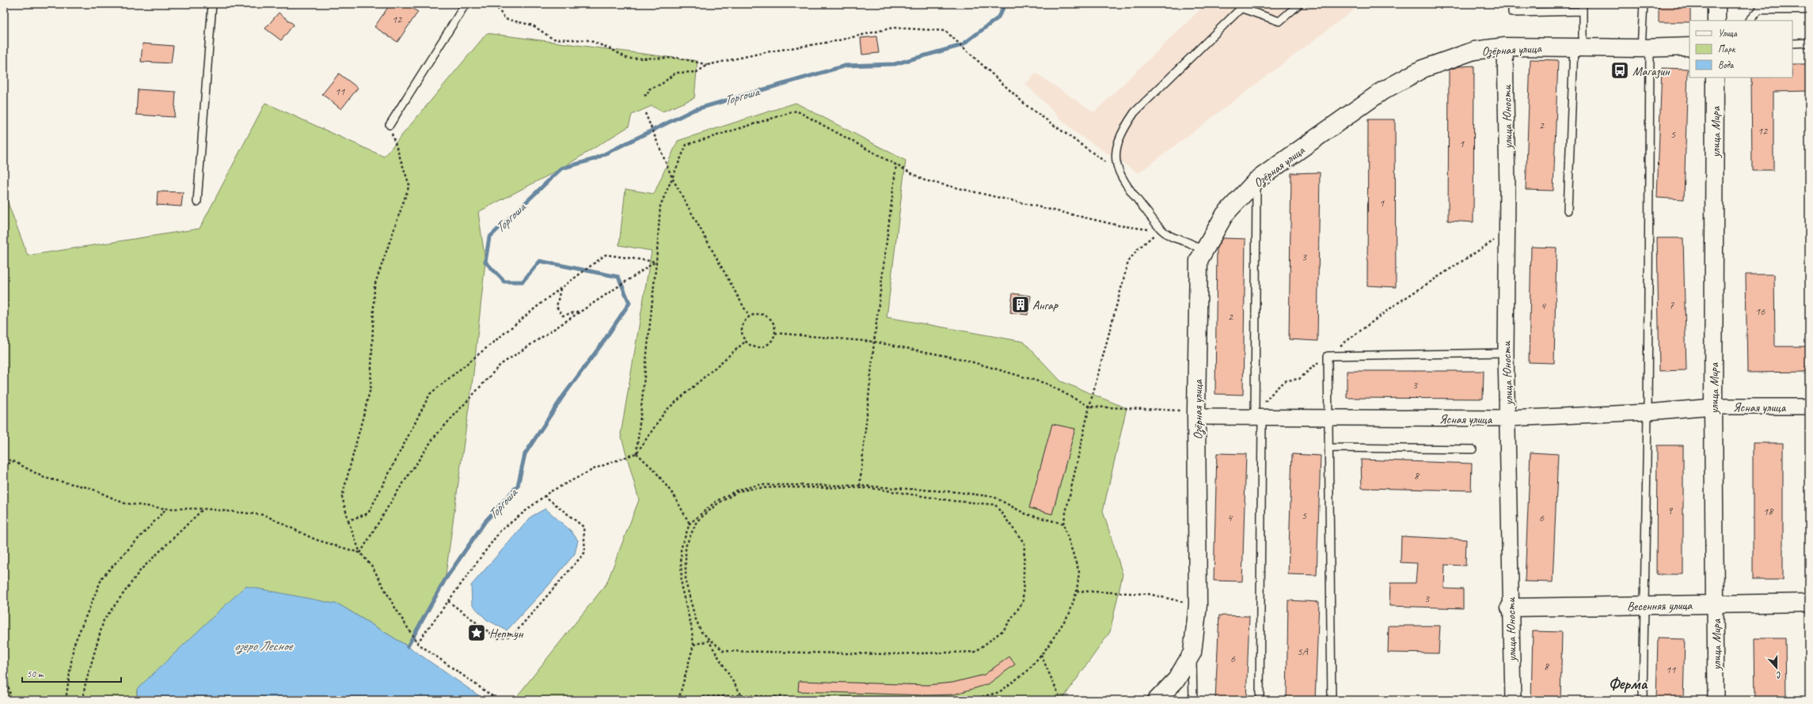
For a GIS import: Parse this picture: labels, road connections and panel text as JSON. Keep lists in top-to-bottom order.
{
  "streets": {
    "street": [
      "Озёрная улица",
      "улица Юности",
      "улица Мира",
      "Ясная улица",
      "Весенняя улица"
    ]
  },
  "crossings": [
    ["Озёрная улица", "улица Юности"],
    ["Озёрная улица", "Ясная улица"],
    ["улица Юности", "Ясная улица"],
    ["улица Юности", "Весенняя улица"],
    ["улица Мира", "Ясная улица"],
    ["улица Мира", "Весенняя улица"]
  ],
  "districts": ["Ферма"],
  "water": ["Торгоша", "озеро Лесное"],
  "places": {
    "bus stop": ["Магазин"],
    "building": ["Ангар"],
    "place": ["Нептун"]
  },
  "house_numbers": [
    "12",
    "11",
    "2",
    "12",
    "5",
    "1",
    "1",
    "3",
    "7",
    "4",
    "16",
    "2",
    "3",
    "8",
    "9",
    "18",
    "5",
    "4",
    "6",
    "3",
    "5А",
    "6",
    "8",
    "11"
  ],
  "legend": ["Улица", "Парк", "Вода"],
  "scale_bar": "50 m",
  "north": "bottom"
}
